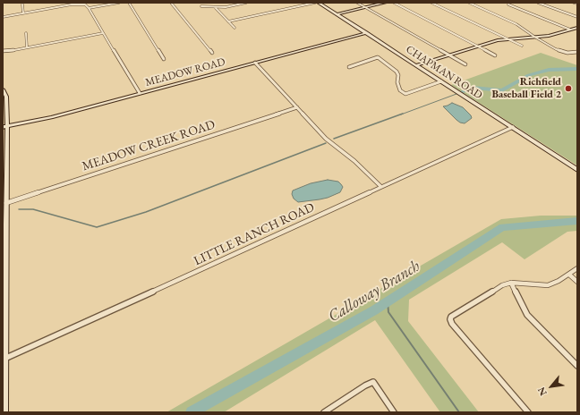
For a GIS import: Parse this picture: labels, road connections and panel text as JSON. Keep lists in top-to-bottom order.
{
  "streets": {
    "street": [
      "MEADOW ROAD",
      "CHAPMAN ROAD",
      "MEADOW CREEK ROAD",
      "LITTLE RANCH ROAD"
    ]
  },
  "crossings": [
    ["MEADOW ROAD", "CHAPMAN ROAD"],
    ["CHAPMAN ROAD", "LITTLE RANCH ROAD"]
  ],
  "water": ["Calloway Branch"],
  "places": ["Richfield Baseball Field 2"],
  "north": "bottom left"
}
